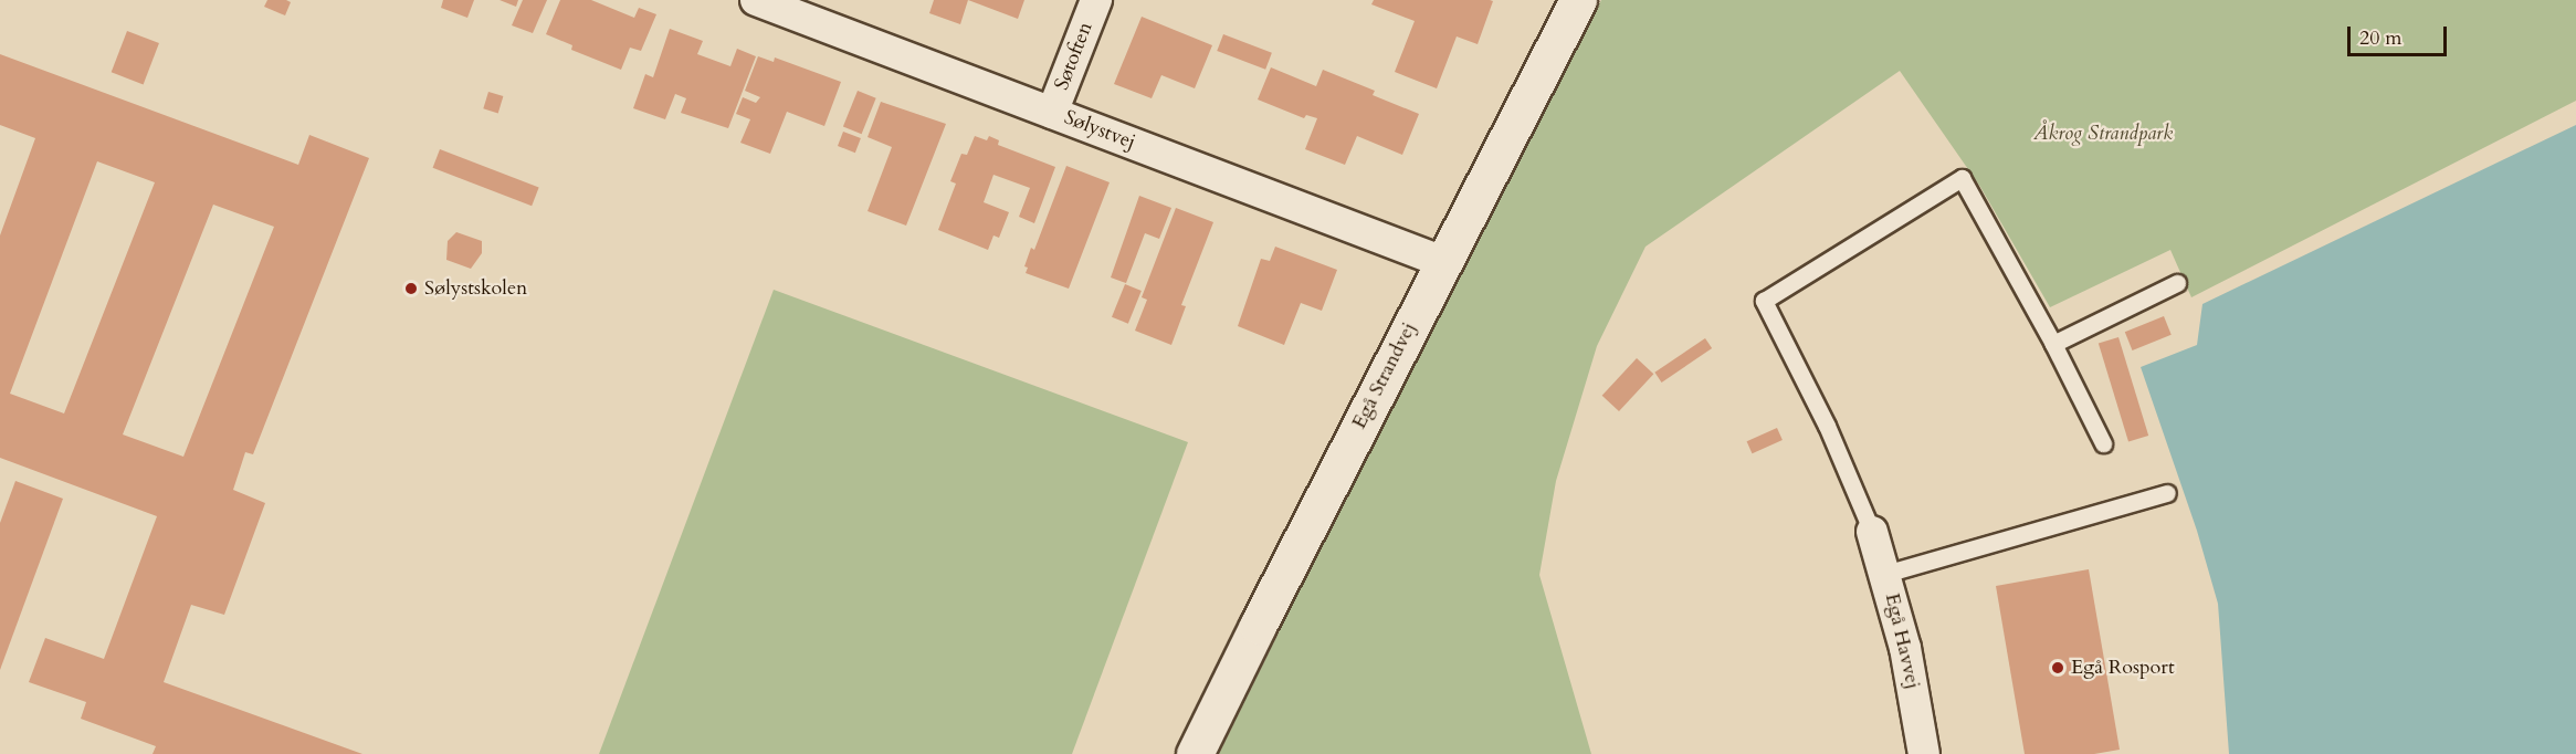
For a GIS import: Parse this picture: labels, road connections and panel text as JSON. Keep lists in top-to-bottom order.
{
  "streets": {
    "street": [
      "Søtoften",
      "Sølystvej",
      "Egå Strandvej",
      "Egå Havvej"
    ]
  },
  "crossings": [
    ["Søtoften", "Sølystvej"],
    ["Sølystvej", "Egå Strandvej"]
  ],
  "parks": ["Åkrog Strandpark"],
  "places": ["Sølystskolen", "Egå Rosport"],
  "scale_bar": "20 m"
}
